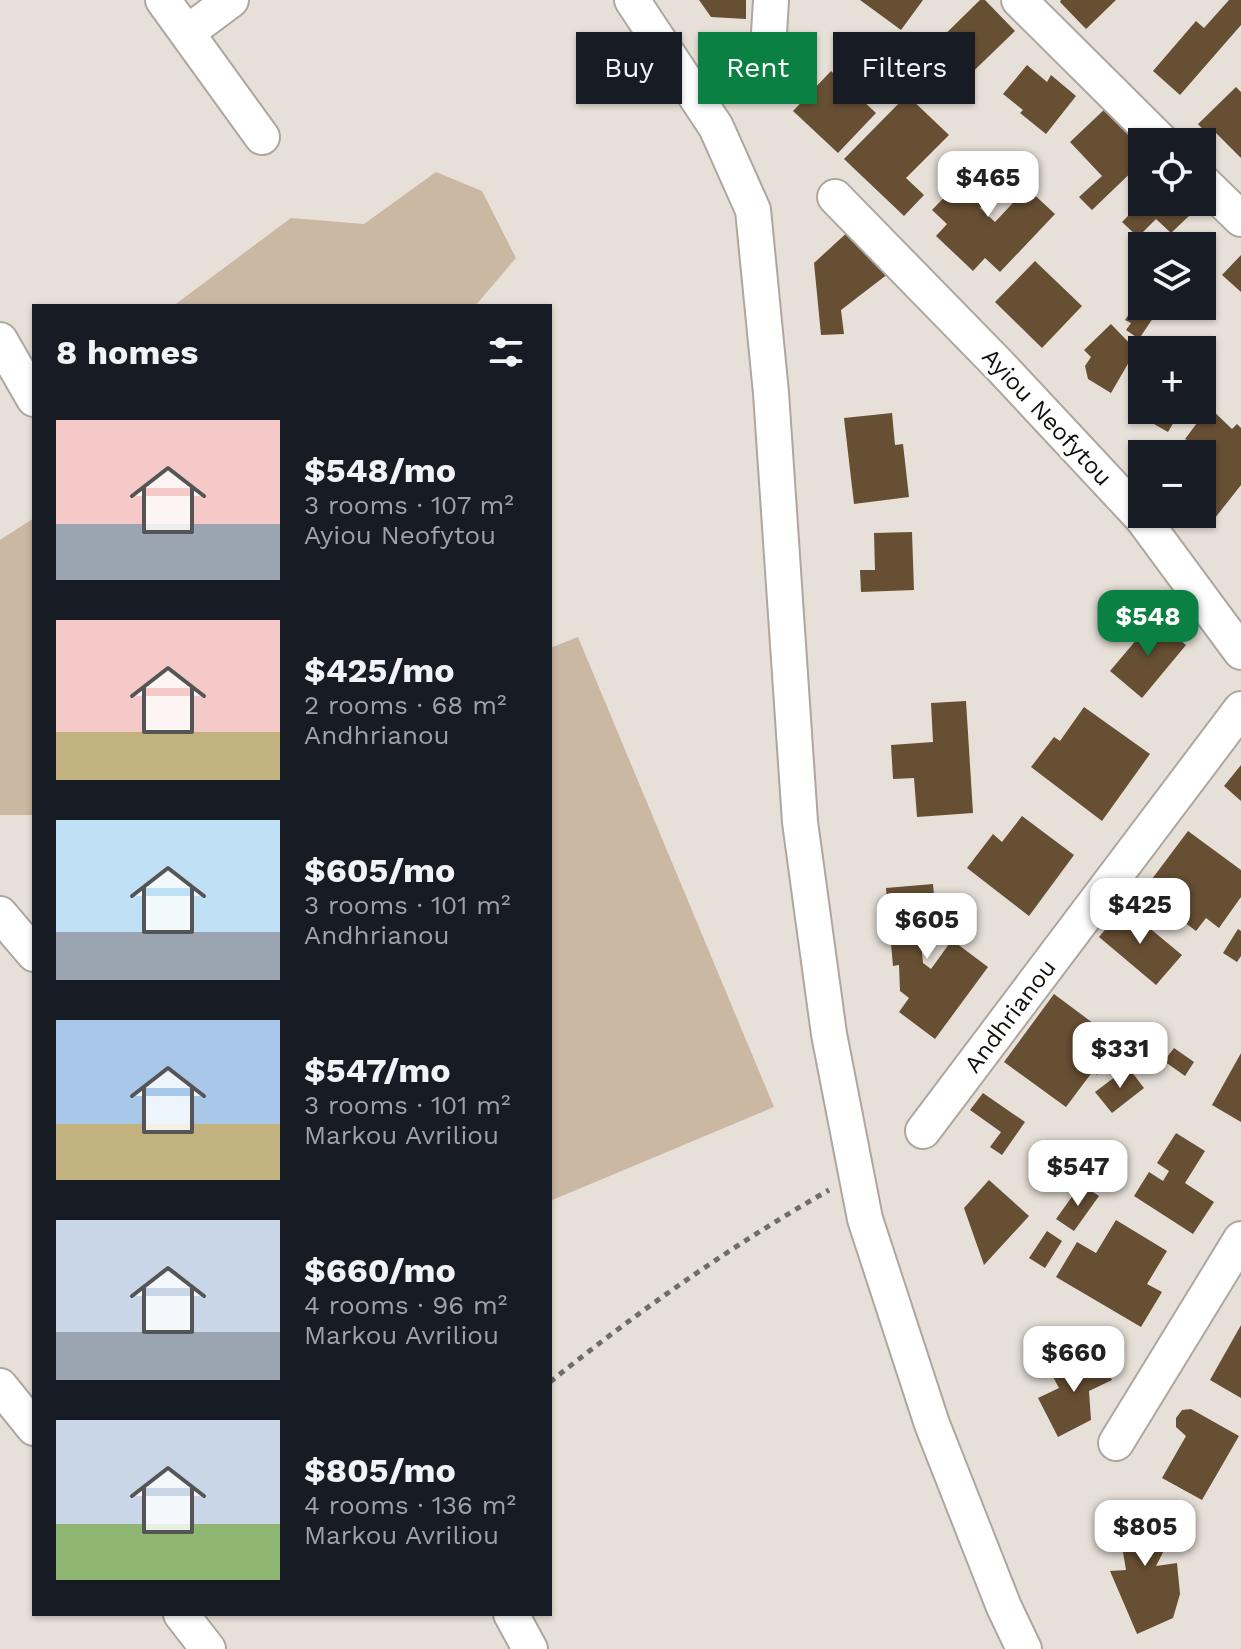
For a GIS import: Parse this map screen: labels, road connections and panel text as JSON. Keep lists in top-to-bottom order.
{
  "streets": {
    "street": ["Ayiou Neofytou", "Andhrianou"]
  },
  "page": {
    "chip": ["Buy", "Rent", "Filters"],
    "map_buttons": ["+", "−"],
    "price": [
      "$465",
      "$548",
      "$425",
      "$605",
      "$331",
      "$547",
      "$660",
      "$805"
    ],
    "heading": "8 homes",
    "list": [
      {
        "name": "$548/mo",
        "note": "3 rooms · 107 m² · Ayiou Neofytou"
      },
      {
        "name": "$425/mo",
        "note": "2 rooms · 68 m² · Andhrianou"
      },
      {
        "name": "$605/mo",
        "note": "3 rooms · 101 m² · Andhrianou"
      },
      {
        "name": "$547/mo",
        "note": "3 rooms · 101 m² · Markou Avriliou"
      },
      {
        "name": "$660/mo",
        "note": "4 rooms · 96 m² · Markou Avriliou"
      },
      {
        "name": "$805/mo",
        "note": "4 rooms · 136 m² · Markou Avriliou"
      }
    ]
  }
}
